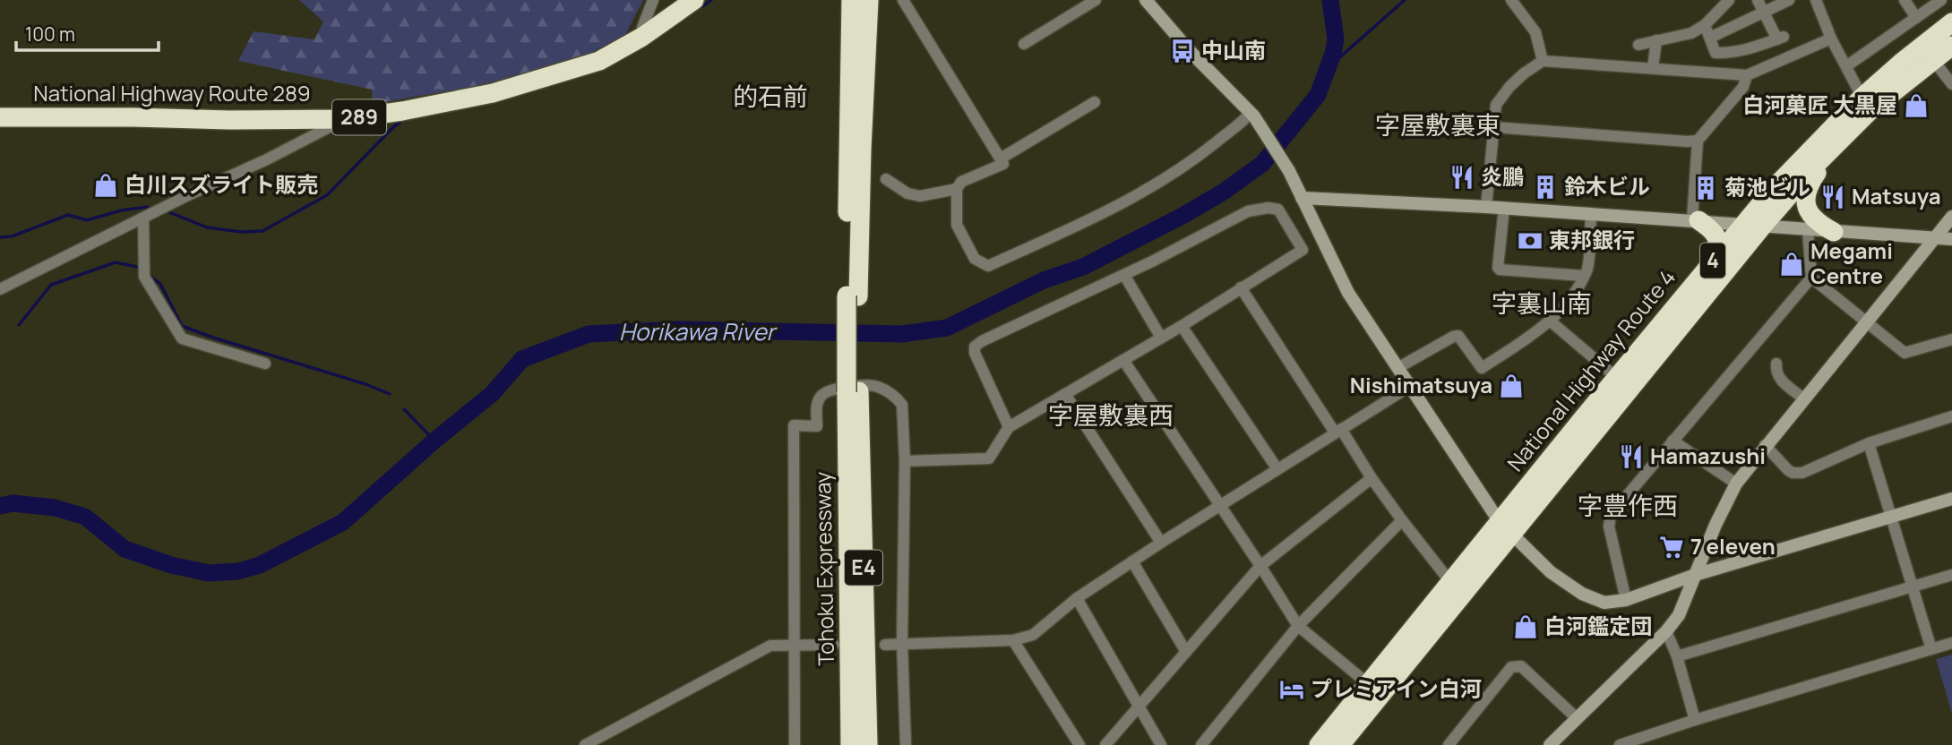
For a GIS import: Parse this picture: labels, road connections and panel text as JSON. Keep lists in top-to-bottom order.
{
  "streets": {
    "highway": [
      "National Highway Route 289",
      "289",
      "4",
      "National Highway Route 4",
      "E4",
      "Tohoku Expressway"
    ]
  },
  "crossings": [
    ["E4", "Tohoku Expressway"]
  ],
  "districts": [
    "的石前",
    "字屋敷裏東",
    "字裏山南",
    "字屋敷裏西",
    "字豊作西"
  ],
  "water": ["Horikawa River"],
  "places": {
    "bus stop": ["中山南"],
    "shop": [
      "白河菓匠 大黒屋",
      "白川スズライト販売",
      "Megami Centre",
      "Nishimatsuya",
      "白河鑑定団"
    ],
    "restaurant": ["炎鵬", "Matsuya", "Hamazushi"],
    "building": ["鈴木ビル", "菊池ビル"],
    "bank": ["東邦銀行"],
    "supermarket": ["7 eleven"],
    "hotel": ["プレミアイン白河"]
  },
  "scale_bar": "100 m"
}
